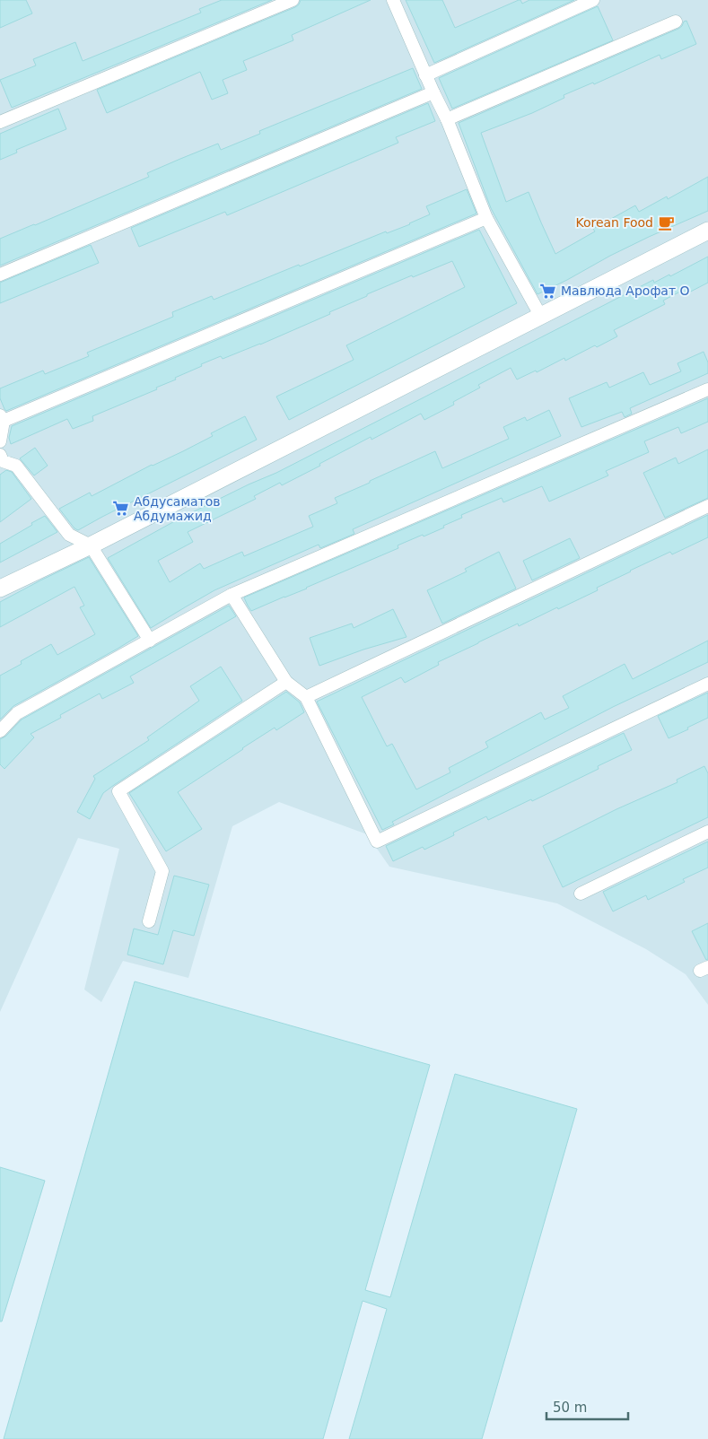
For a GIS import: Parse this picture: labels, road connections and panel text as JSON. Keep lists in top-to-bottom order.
{
  "places": {
    "cafe": ["Korean Food"],
    "supermarket": ["Мавлюда Арофат О", "Абдусаматов Абдумажид"]
  },
  "scale_bar": "50 m"
}
